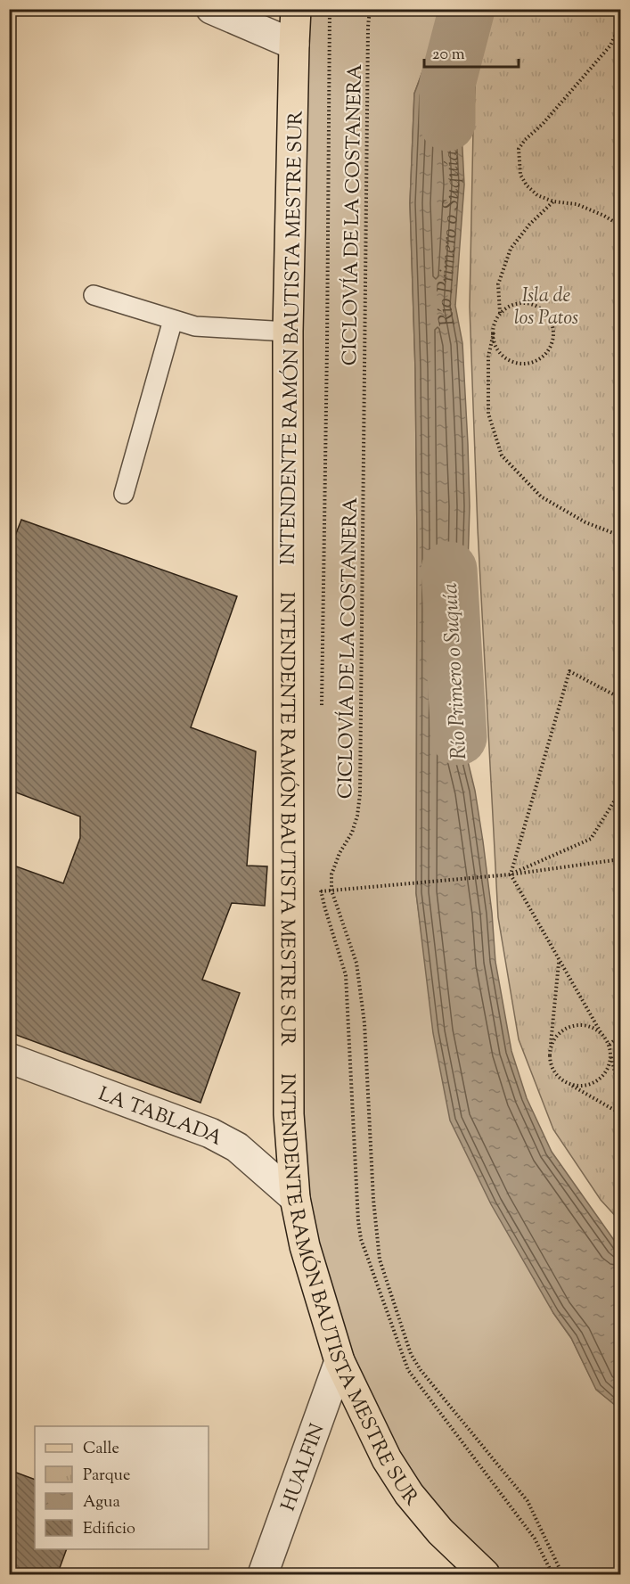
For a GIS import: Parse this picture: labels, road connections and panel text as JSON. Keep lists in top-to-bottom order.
{
  "streets": {
    "main road": ["INTENDENTE RAMÓN BAUTISTA MESTRE SUR"],
    "street": ["LA TABLADA", "HUALFIN"],
    "path": ["CICLOVÍA DE LA COSTANERA"]
  },
  "crossings": [
    ["INTENDENTE RAMÓN BAUTISTA MESTRE SUR", "LA TABLADA"],
    ["INTENDENTE RAMÓN BAUTISTA MESTRE SUR", "HUALFIN"]
  ],
  "water": ["Río Primero o Suquía"],
  "parks": ["Isla de los Patos"],
  "legend": [
    "Calle",
    "Parque",
    "Agua",
    "Edificio"
  ],
  "scale_bar": "20 m"
}
